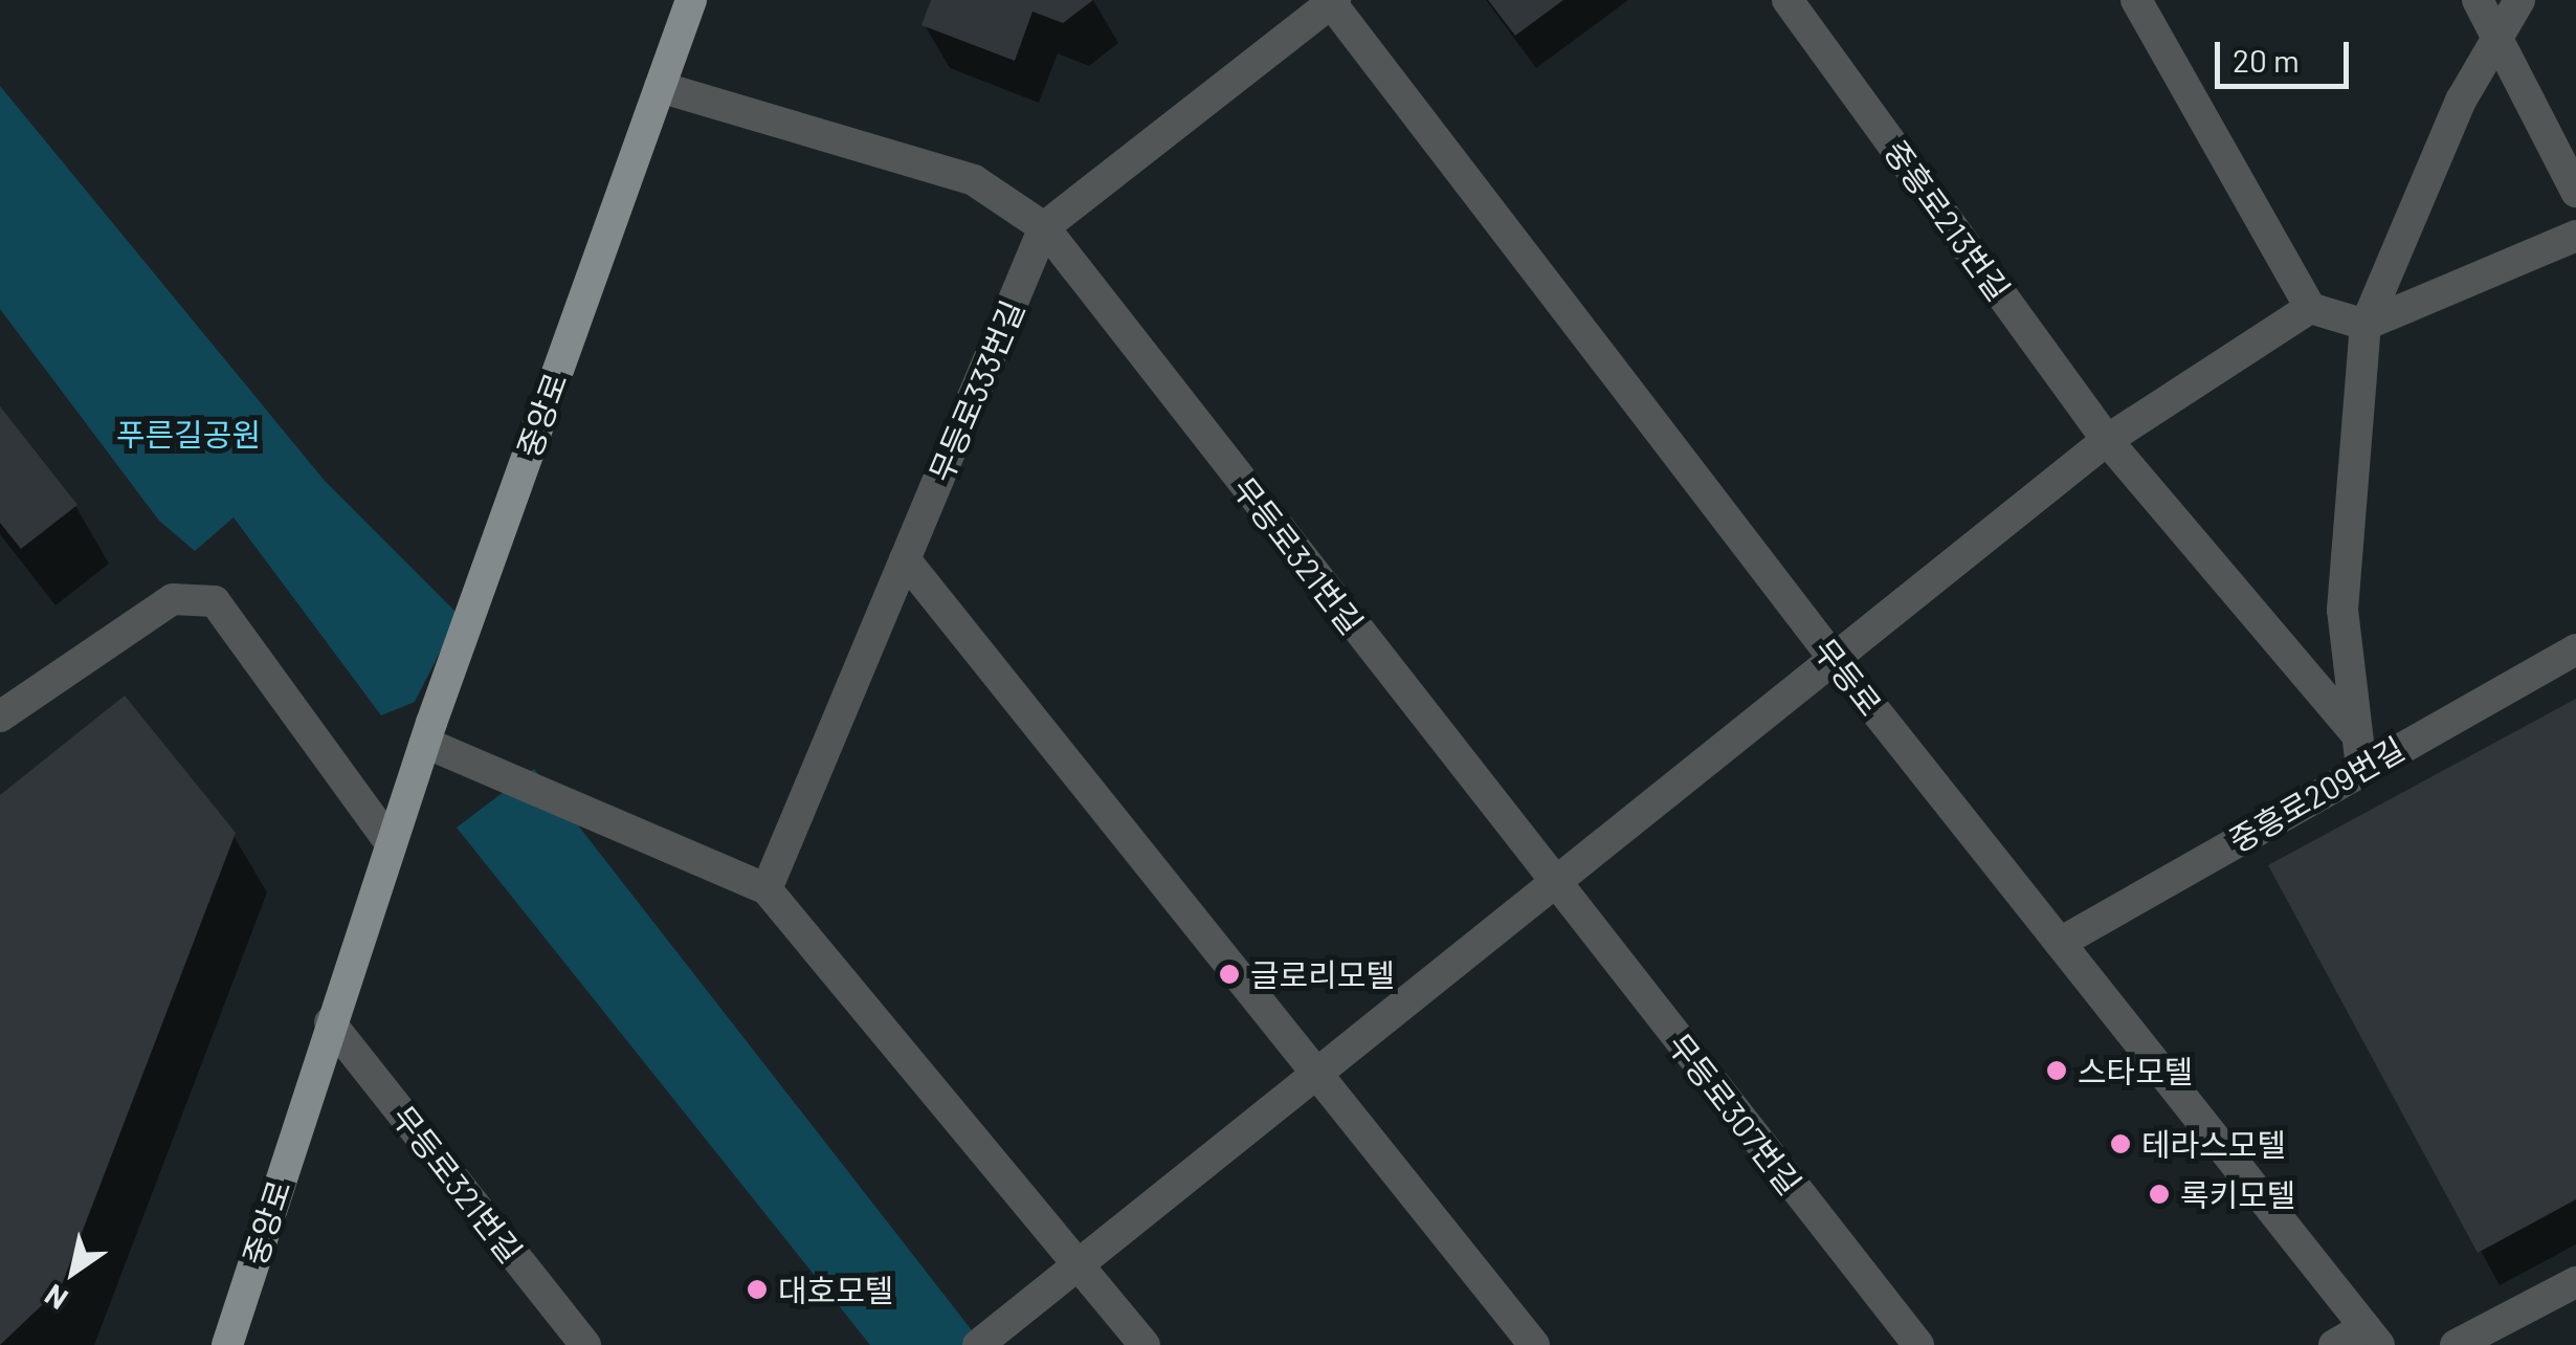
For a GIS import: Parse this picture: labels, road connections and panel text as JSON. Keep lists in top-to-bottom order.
{
  "streets": {
    "main road": ["중앙로"],
    "street": [
      "중흥로213번길",
      "무등로333번길",
      "무등로321번길",
      "무등로",
      "중흥로209번길",
      "무등로307번길"
    ]
  },
  "crossings": [
    ["중흥로213번길", "중흥로209번길"],
    ["무등로333번길", "무등로321번길"],
    ["무등로333번길", "무등로"],
    ["중앙로", "무등로321번길"],
    ["무등로321번길", "무등로307번길"],
    ["무등로", "중흥로209번길"]
  ],
  "parks": ["푸른길공원"],
  "places": [
    "글로리모텔",
    "스타모텔",
    "테라스모텔",
    "록키모텔",
    "대호모텔"
  ],
  "scale_bar": "20 m",
  "north": "bottom left"
}
